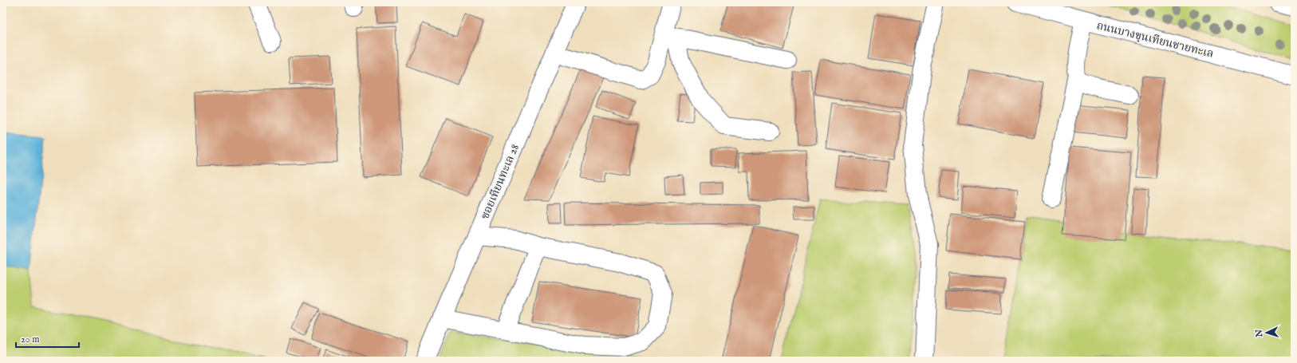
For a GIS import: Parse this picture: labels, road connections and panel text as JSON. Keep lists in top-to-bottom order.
{
  "streets": {
    "street": ["ถนนบางขุนเทียนชายทะเล", "ซอยเทียนทะเล 28"]
  },
  "scale_bar": "20 m",
  "north": "left"
}
